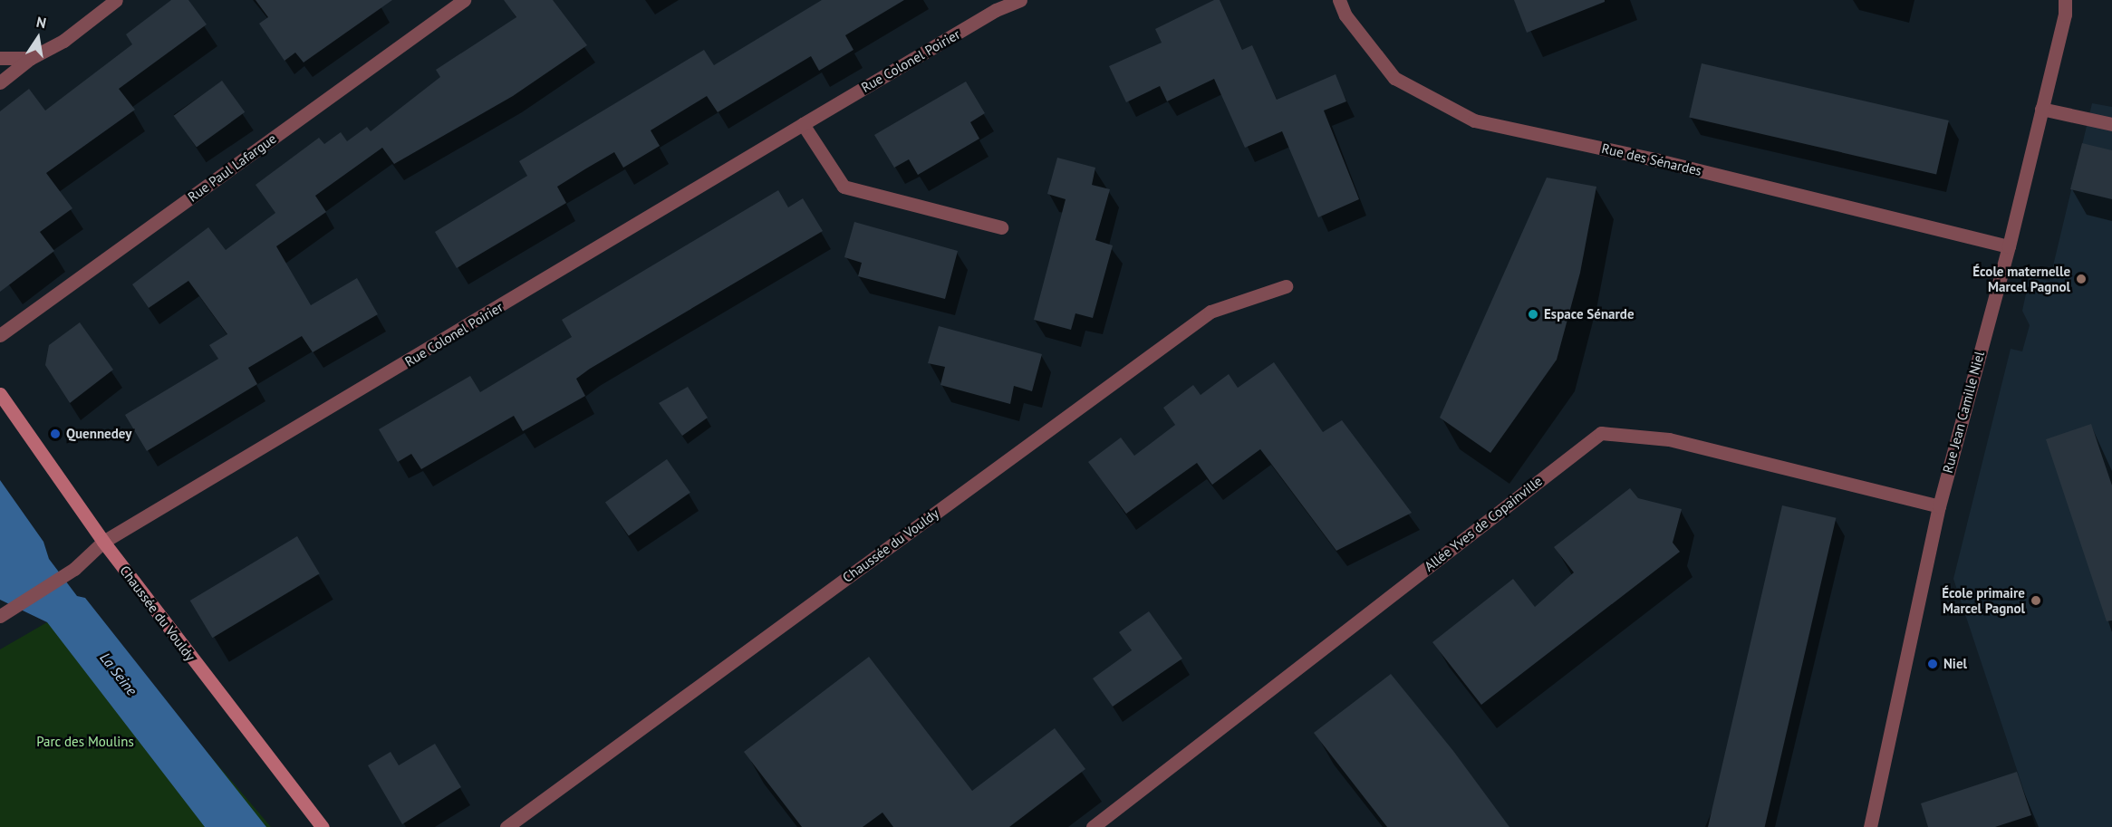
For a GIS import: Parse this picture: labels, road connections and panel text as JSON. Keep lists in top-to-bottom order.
{
  "streets": {
    "street": [
      "Rue Colonel Poirier",
      "Rue des Sénardes",
      "Rue Paul Lafargue",
      "Rue Jean Camille Niel",
      "Allée Yves de Copainville",
      "Chaussée du Vouldy"
    ]
  },
  "crossings": [
    ["Rue Colonel Poirier", "Chaussée du Vouldy"],
    ["Rue des Sénardes", "Rue Jean Camille Niel"],
    ["Rue Jean Camille Niel", "Allée Yves de Copainville"]
  ],
  "water": ["La Seine"],
  "parks": ["Parc des Moulins"],
  "places": [
    "École maternelle Marcel Pagnol",
    "Espace Sénarde",
    "Quennedey",
    "École primaire Marcel Pagnol",
    "Niel"
  ],
  "north": "top"
}
